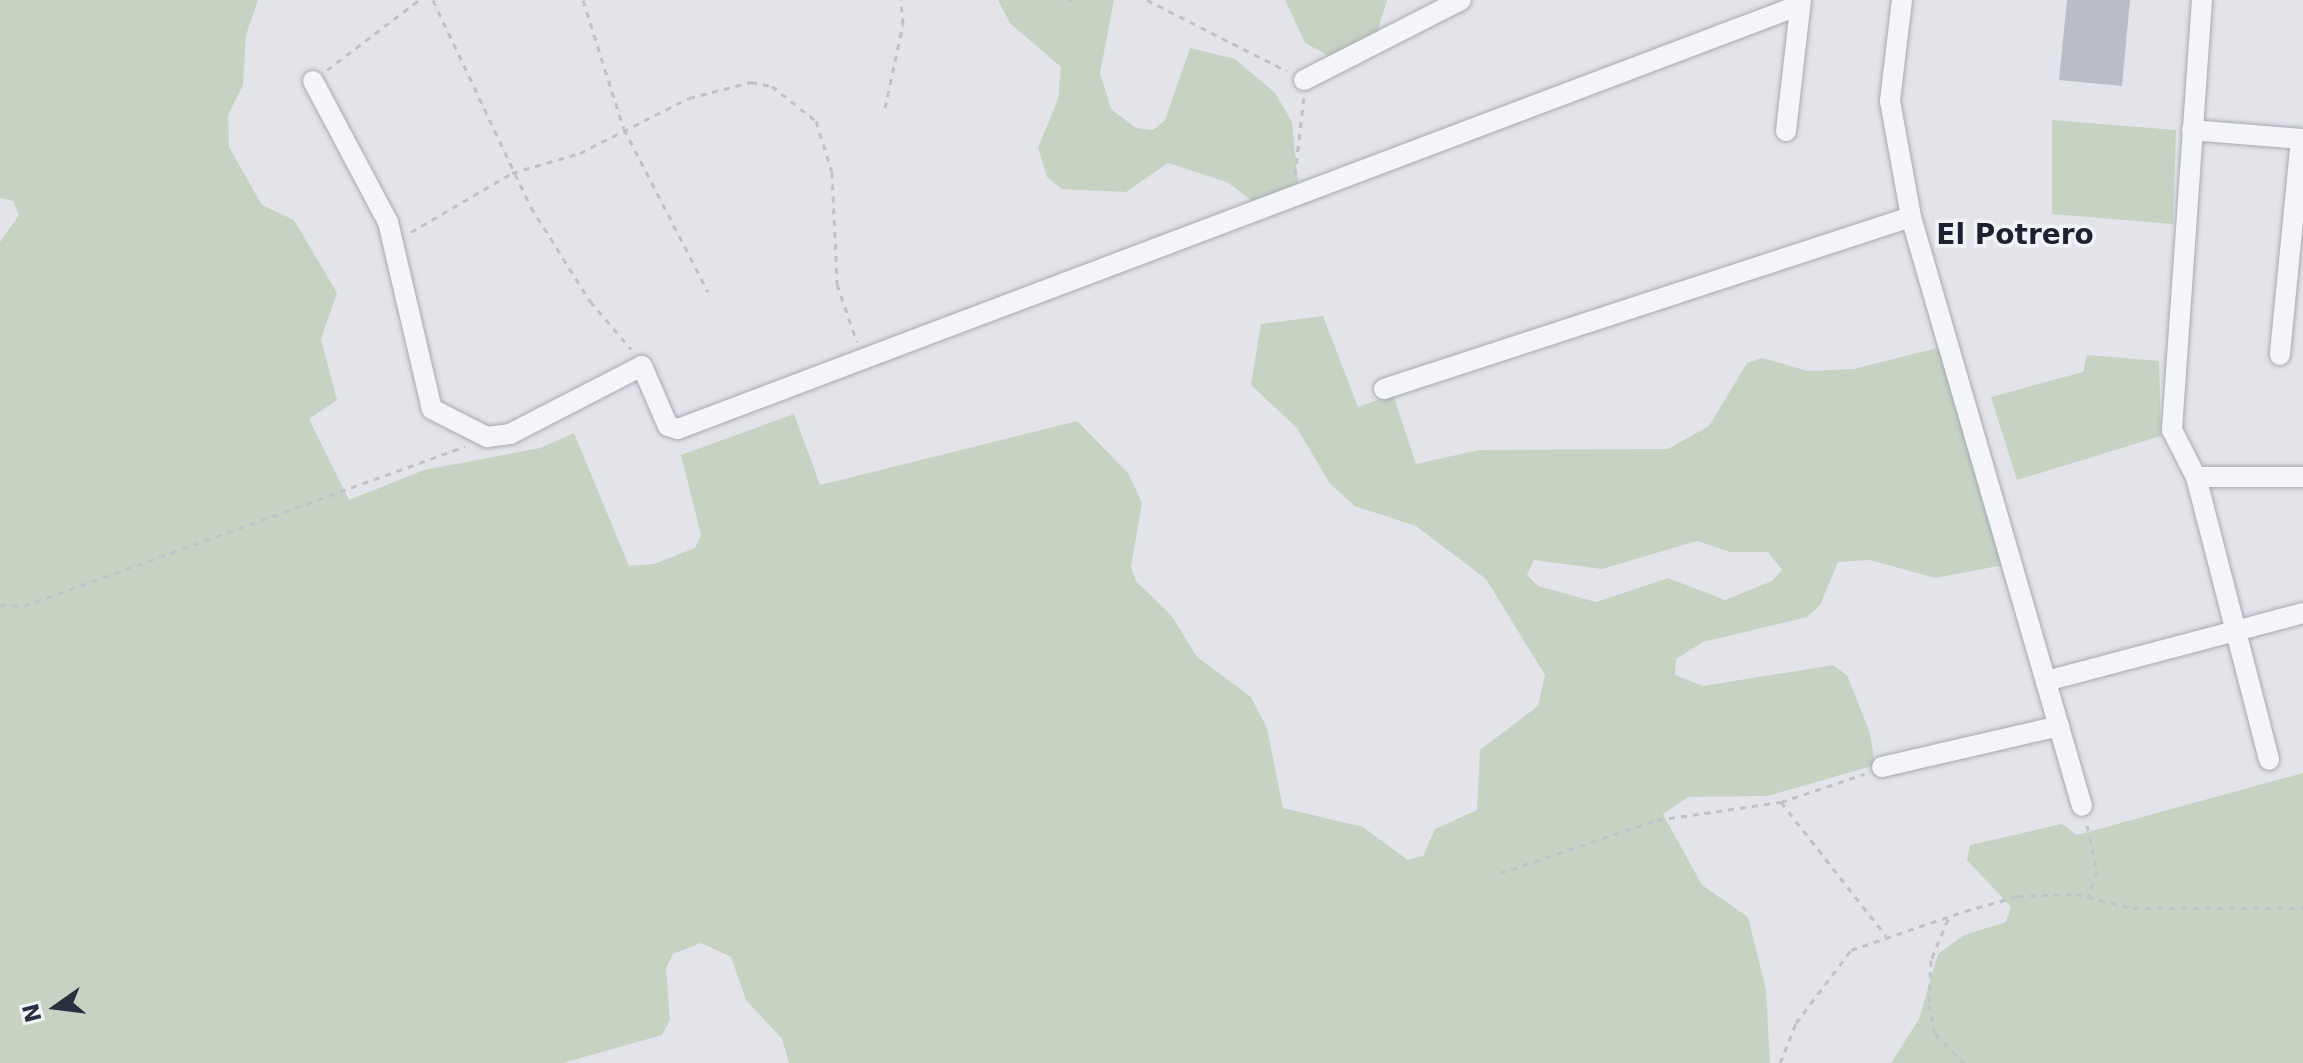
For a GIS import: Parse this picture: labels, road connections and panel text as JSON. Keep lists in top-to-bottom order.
{
  "districts": ["El Potrero"],
  "north": "left"
}
